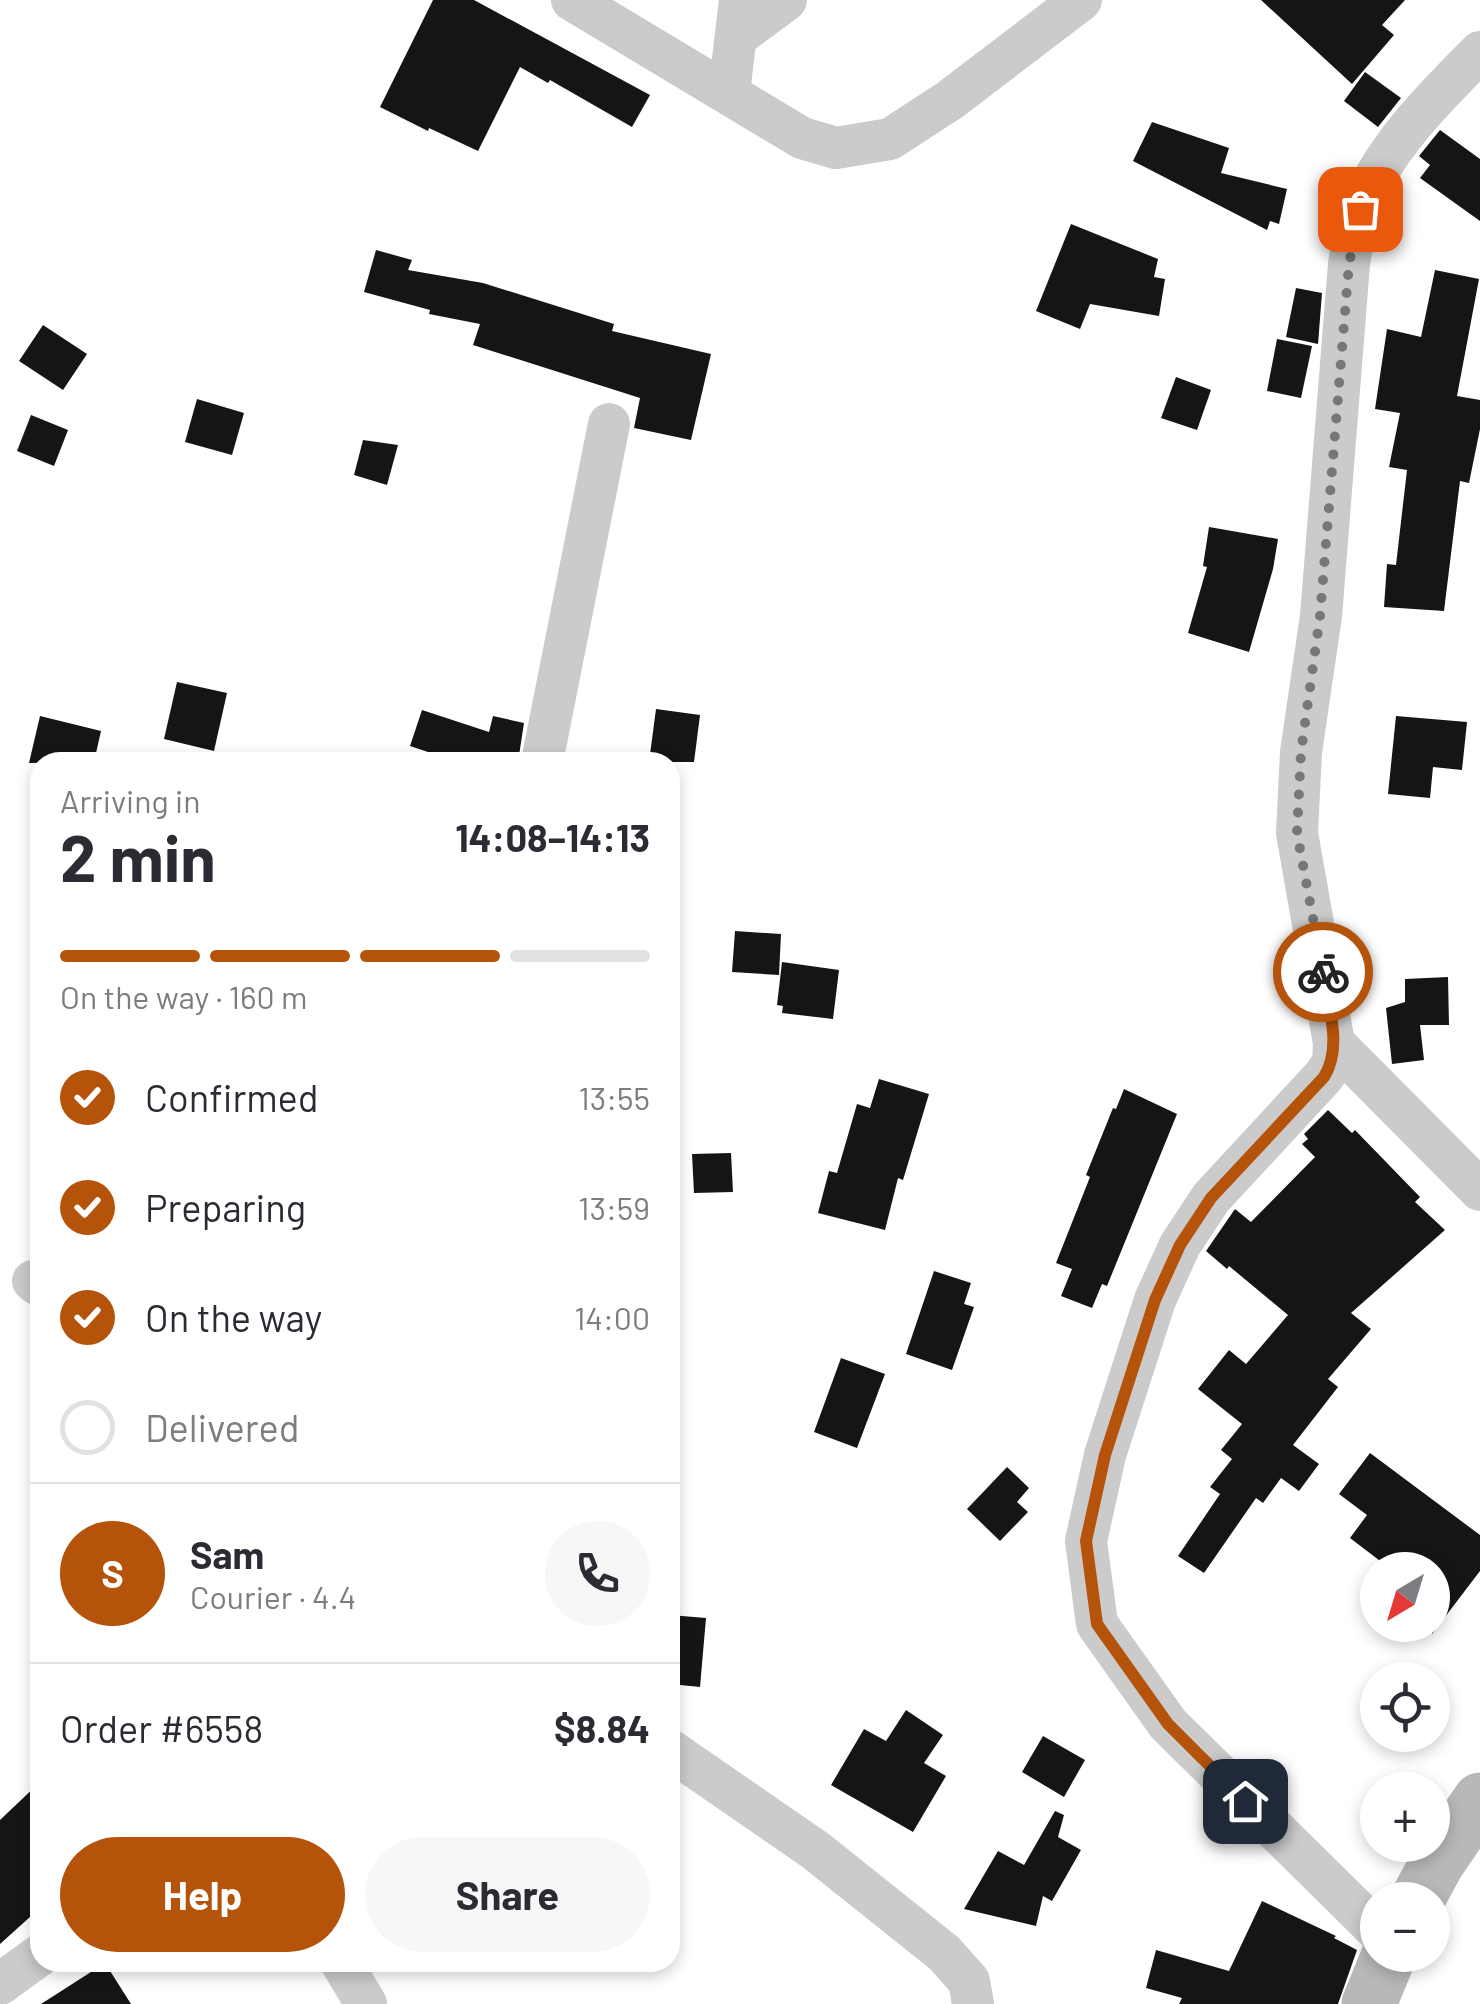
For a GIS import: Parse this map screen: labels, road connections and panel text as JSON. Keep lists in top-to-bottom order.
{
  "north": "bottom left",
  "page": {
    "heading": ["2 min", "Arriving in", "14:08–14:13"],
    "panel": [
      "Sam",
      "Courier · 4.4",
      "Order #6558",
      "$8.84"
    ],
    "bar": "On the way · 160 m",
    "list": [
      ["Confirmed", "13:55"],
      ["Preparing", "13:59"],
      ["On the way", "14:00"],
      "Delivered"
    ],
    "round": "S",
    "map_buttons": ["+", "−"],
    "buttons": ["Help", "Share"]
  }
}
